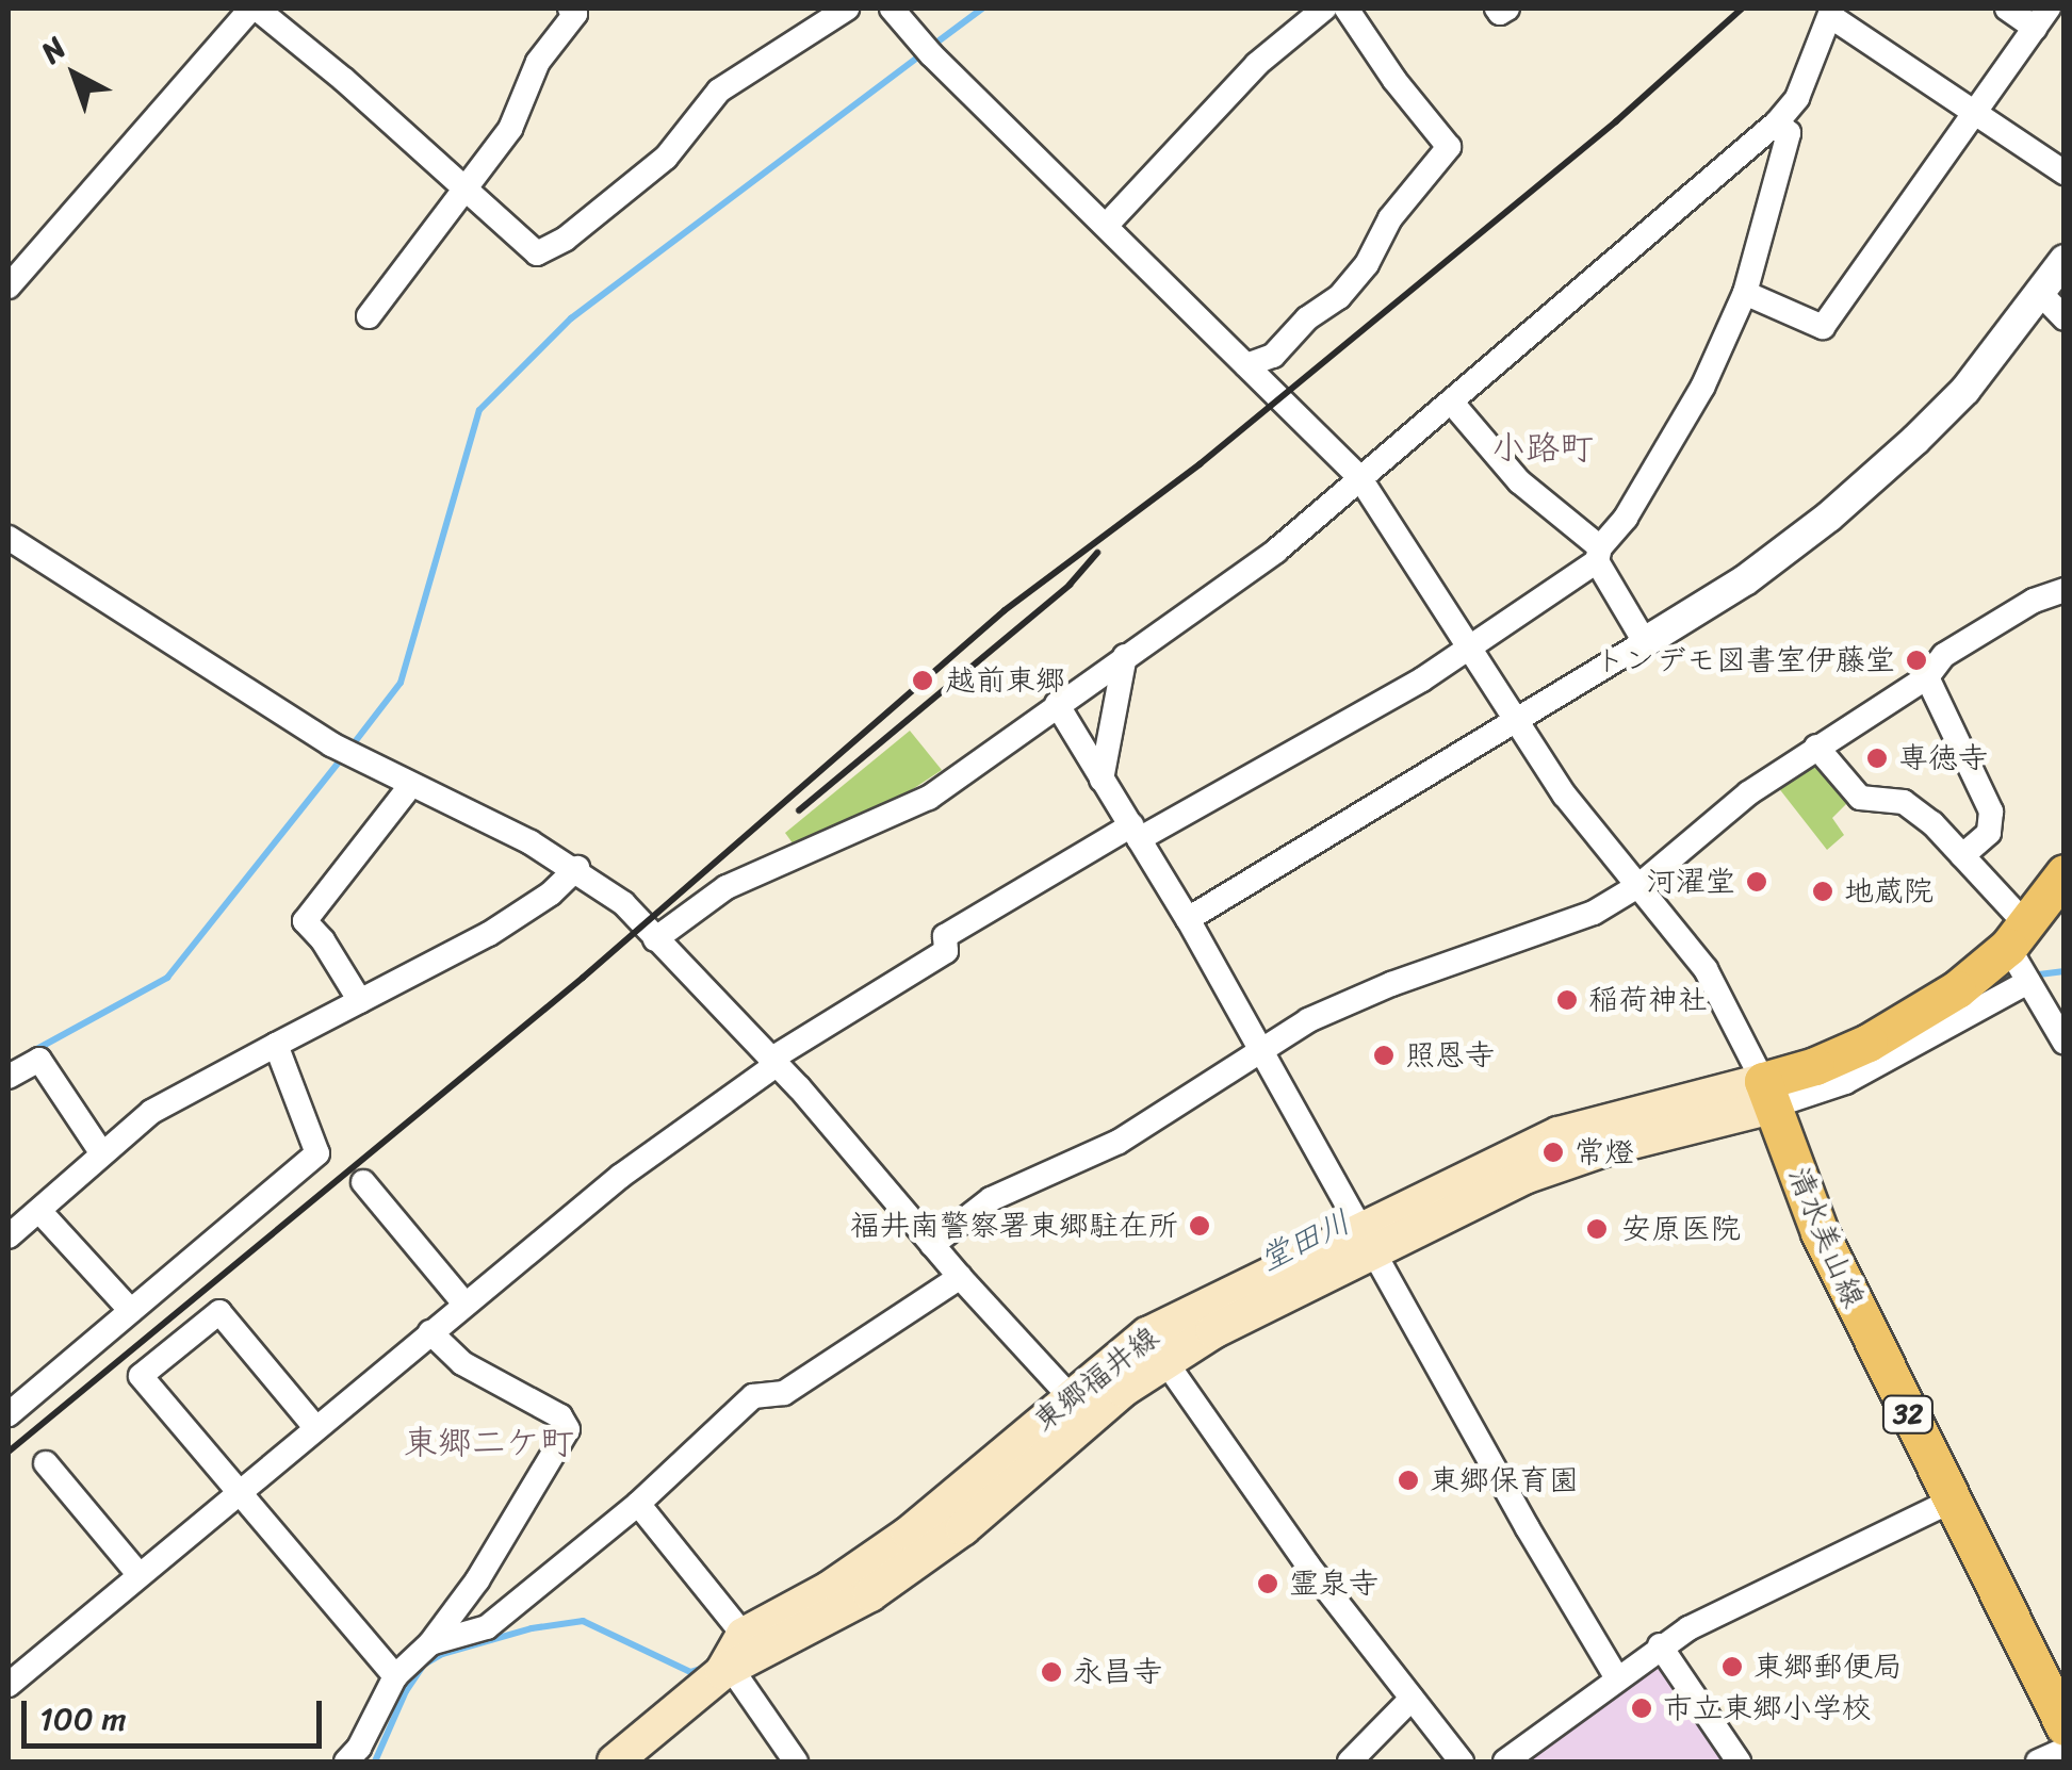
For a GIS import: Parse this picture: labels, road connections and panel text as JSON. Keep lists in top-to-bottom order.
{
  "streets": {
    "main road": ["清水美山線", "東郷福井線", "32"]
  },
  "crossings": [
    ["清水美山線", "東郷福井線"]
  ],
  "districts": ["小路町", "東郷二ケ町"],
  "water": ["堂田川"],
  "places": [
    "トンデモ図書室伊藤堂",
    "越前東郷",
    "専徳寺",
    "河濯堂",
    "地蔵院",
    "稲荷神社",
    "照恩寺",
    "常燈",
    "福井南警察署東郷駐在所",
    "安原医院",
    "東郷保育園",
    "霊泉寺",
    "東郷郵便局",
    "永昌寺",
    "市立東郷小学校"
  ],
  "scale_bar": "100 m",
  "north": "top left"
}
